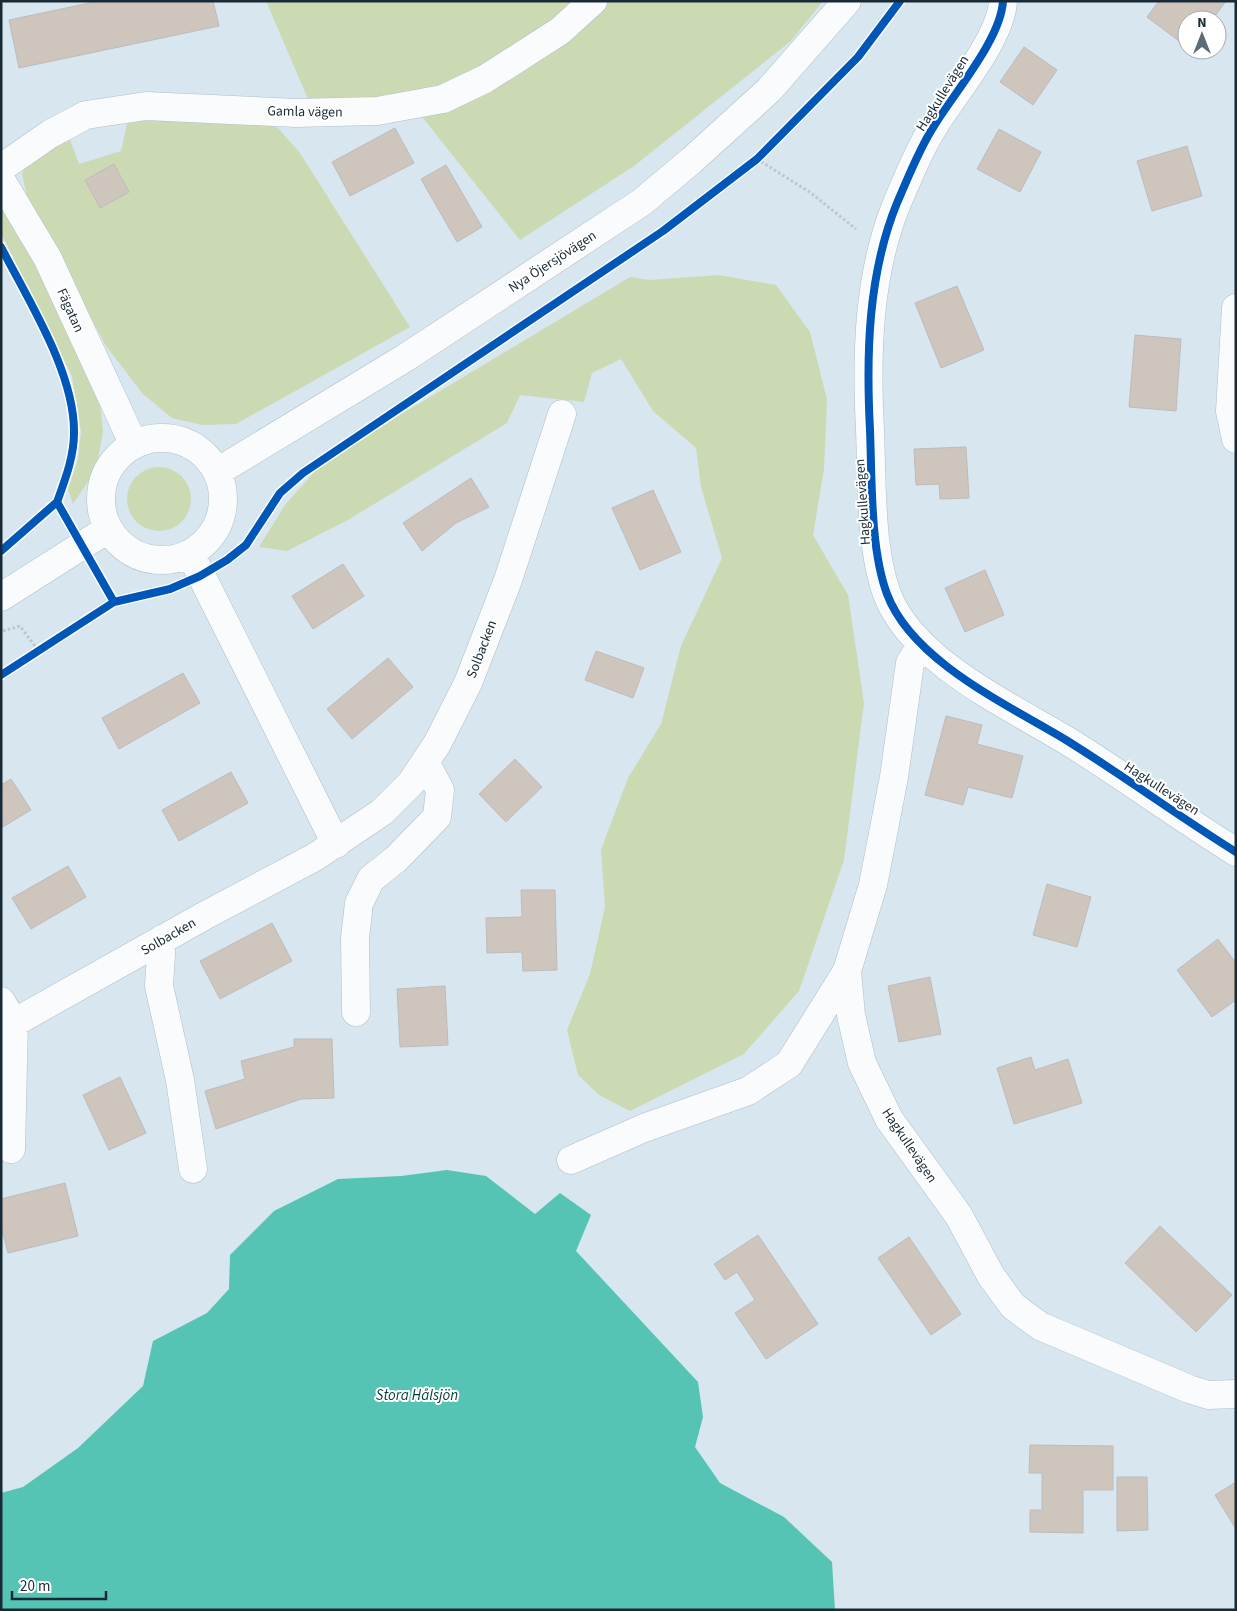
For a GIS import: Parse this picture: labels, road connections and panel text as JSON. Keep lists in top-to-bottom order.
{
  "streets": {
    "street": [
      "Hagkullevägen",
      "Gamla vägen",
      "Nya Öjersjövägen",
      "Fägatan",
      "Solbacken"
    ]
  },
  "crossings": [
    ["Nya Öjersjövägen", "Fägatan"]
  ],
  "water": ["Stora Hålsjön"],
  "scale_bar": "20 m",
  "north": "top"
}
